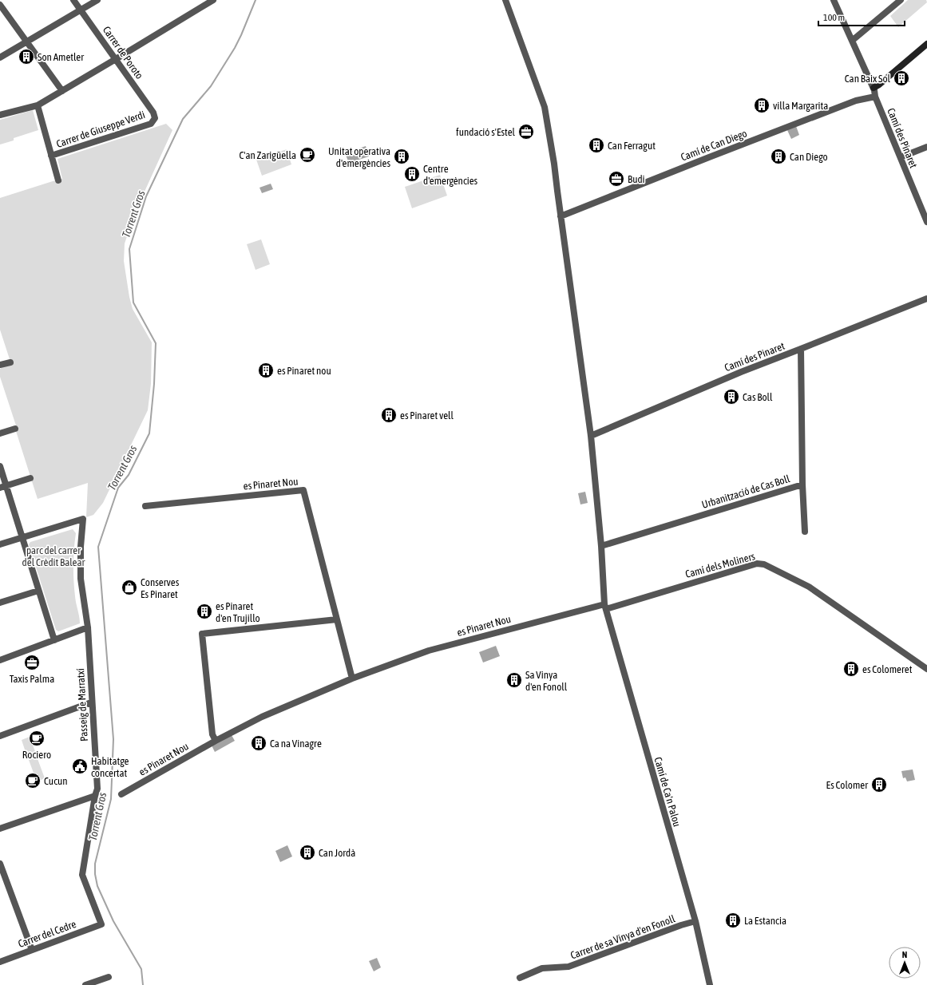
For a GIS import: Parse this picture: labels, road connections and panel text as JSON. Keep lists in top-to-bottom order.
{
  "streets": {
    "street": [
      "Carrer de Poroto",
      "Carrer de Giuseppe Verdi",
      "Camí des Pinaret",
      "Camí de Can Diego",
      "es Pinaret Nou",
      "Urbanització de Cas Boll",
      "Camí dels Moliners",
      "Passeig de Marratxí",
      "Camí de Ca'n Palou",
      "Carrer del Cedre",
      "Carrer de sa Vinya d'en Fonoll"
    ]
  },
  "crossings": [
    ["Carrer de Poroto", "Carrer de Giuseppe Verdi"],
    ["Camí des Pinaret", "Camí de Can Diego"],
    ["Camí des Pinaret", "Urbanització de Cas Boll"],
    ["Camí des Pinaret", "Camí de Ca'n Palou"],
    ["Camí de Can Diego", "Camí de Ca'n Palou"],
    ["es Pinaret Nou", "Camí dels Moliners"],
    ["es Pinaret Nou", "Camí de Ca'n Palou"],
    ["Urbanització de Cas Boll", "Camí de Ca'n Palou"],
    ["Camí dels Moliners", "Camí de Ca'n Palou"],
    ["Passeig de Marratxí", "Carrer del Cedre"],
    ["Camí de Ca'n Palou", "Carrer de sa Vinya d'en Fonoll"]
  ],
  "water": ["Torrent Gros"],
  "parks": ["parc del carrer del Crèdit Balear"],
  "places": {
    "building": [
      "Son Ametler",
      "Can Baix Sol",
      "villa Margarita",
      "Can Ferragut",
      "Unitat operativa d'emergències",
      "Can Diego",
      "Centre d'emergències",
      "es Pinaret nou",
      "Cas Boll",
      "es Pinaret vell",
      "es Pinaret d'en Trujillo",
      "es Colomeret",
      "Sa Vinya d'en Fonoll",
      "Ca na Vinagre",
      "Es Colomer",
      "Can Jordà",
      "La Estancia"
    ],
    "office": ["fundació s'Estel", "Budi", "Taxis Palma"],
    "cafe": ["C'an Zarigüella", "Rociero", "Cucun"],
    "shop": ["Conserves Es Pinaret"],
    "public building": ["Habitatge concertat"]
  },
  "scale_bar": "100 m",
  "north": "top"
}
